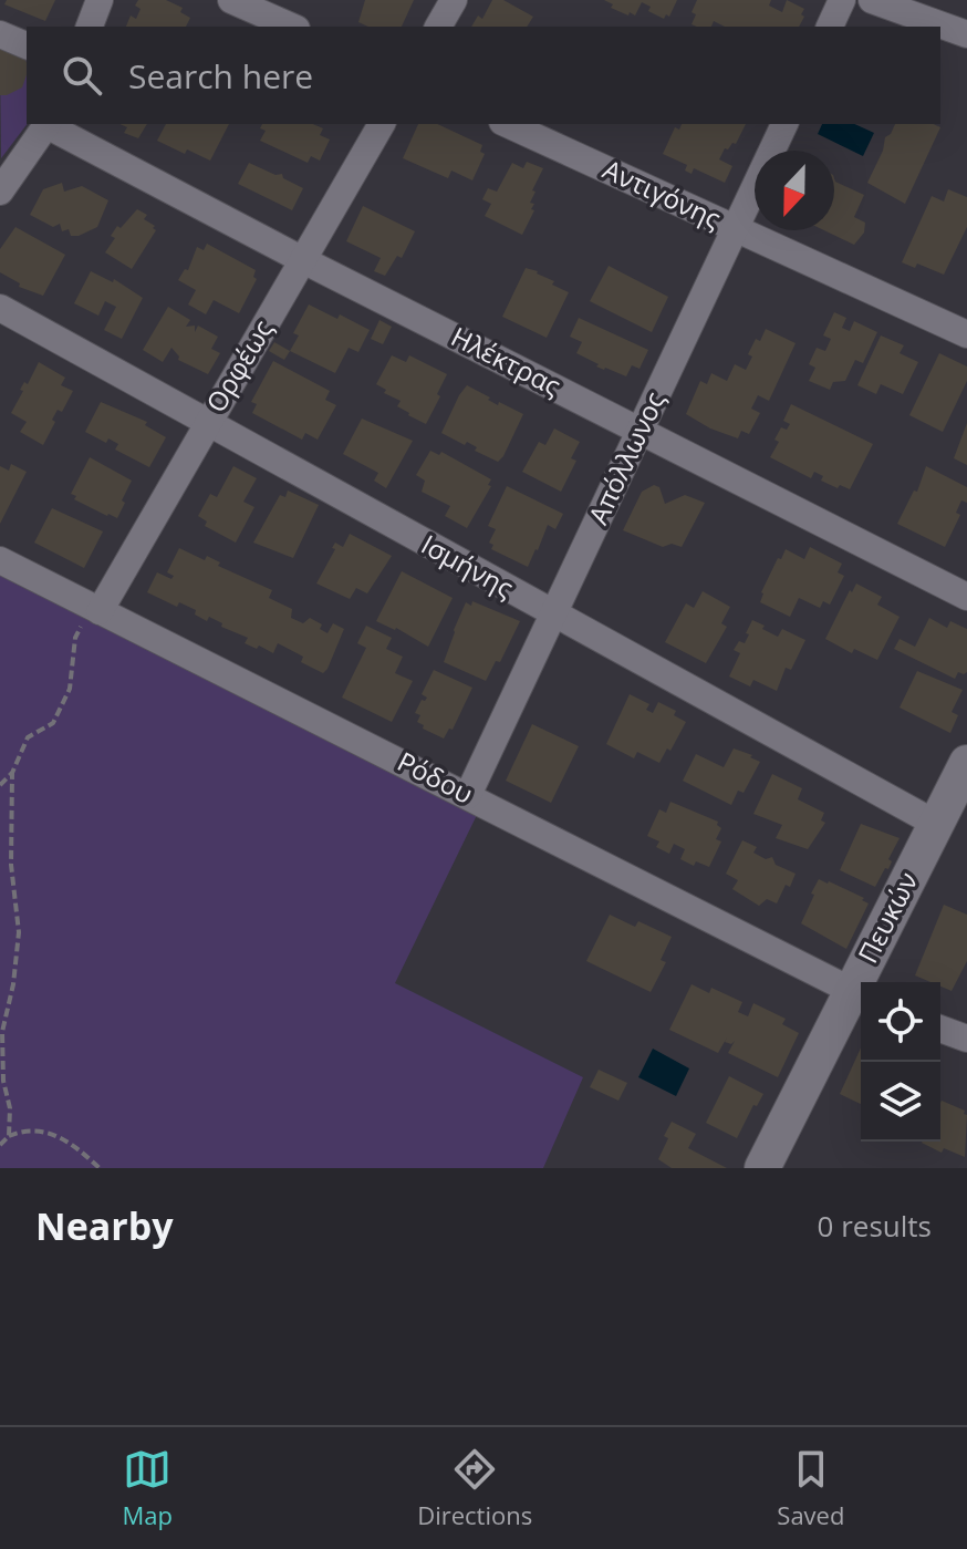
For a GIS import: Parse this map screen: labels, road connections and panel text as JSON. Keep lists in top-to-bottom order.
{
  "streets": {
    "street": [
      "Αντιγόνης",
      "Ηλέκτρας",
      "Ορφέως",
      "Απόλλωνος",
      "Ισμήνης",
      "Ρόδου",
      "Πευκών"
    ]
  },
  "crossings": [
    ["Αντιγόνης", "Απόλλωνος"],
    ["Ηλέκτρας", "Ορφέως"],
    ["Ηλέκτρας", "Απόλλωνος"],
    ["Ορφέως", "Ισμήνης"],
    ["Ορφέως", "Ρόδου"],
    ["Απόλλωνος", "Ισμήνης"],
    ["Απόλλωνος", "Ρόδου"],
    ["Ισμήνης", "Πευκών"],
    ["Ρόδου", "Πευκών"]
  ],
  "north": "bottom",
  "page": {
    "search": "Search here",
    "heading": ["Nearby", "0 results"],
    "nav": ["Map", "Directions", "Saved"]
  }
}
